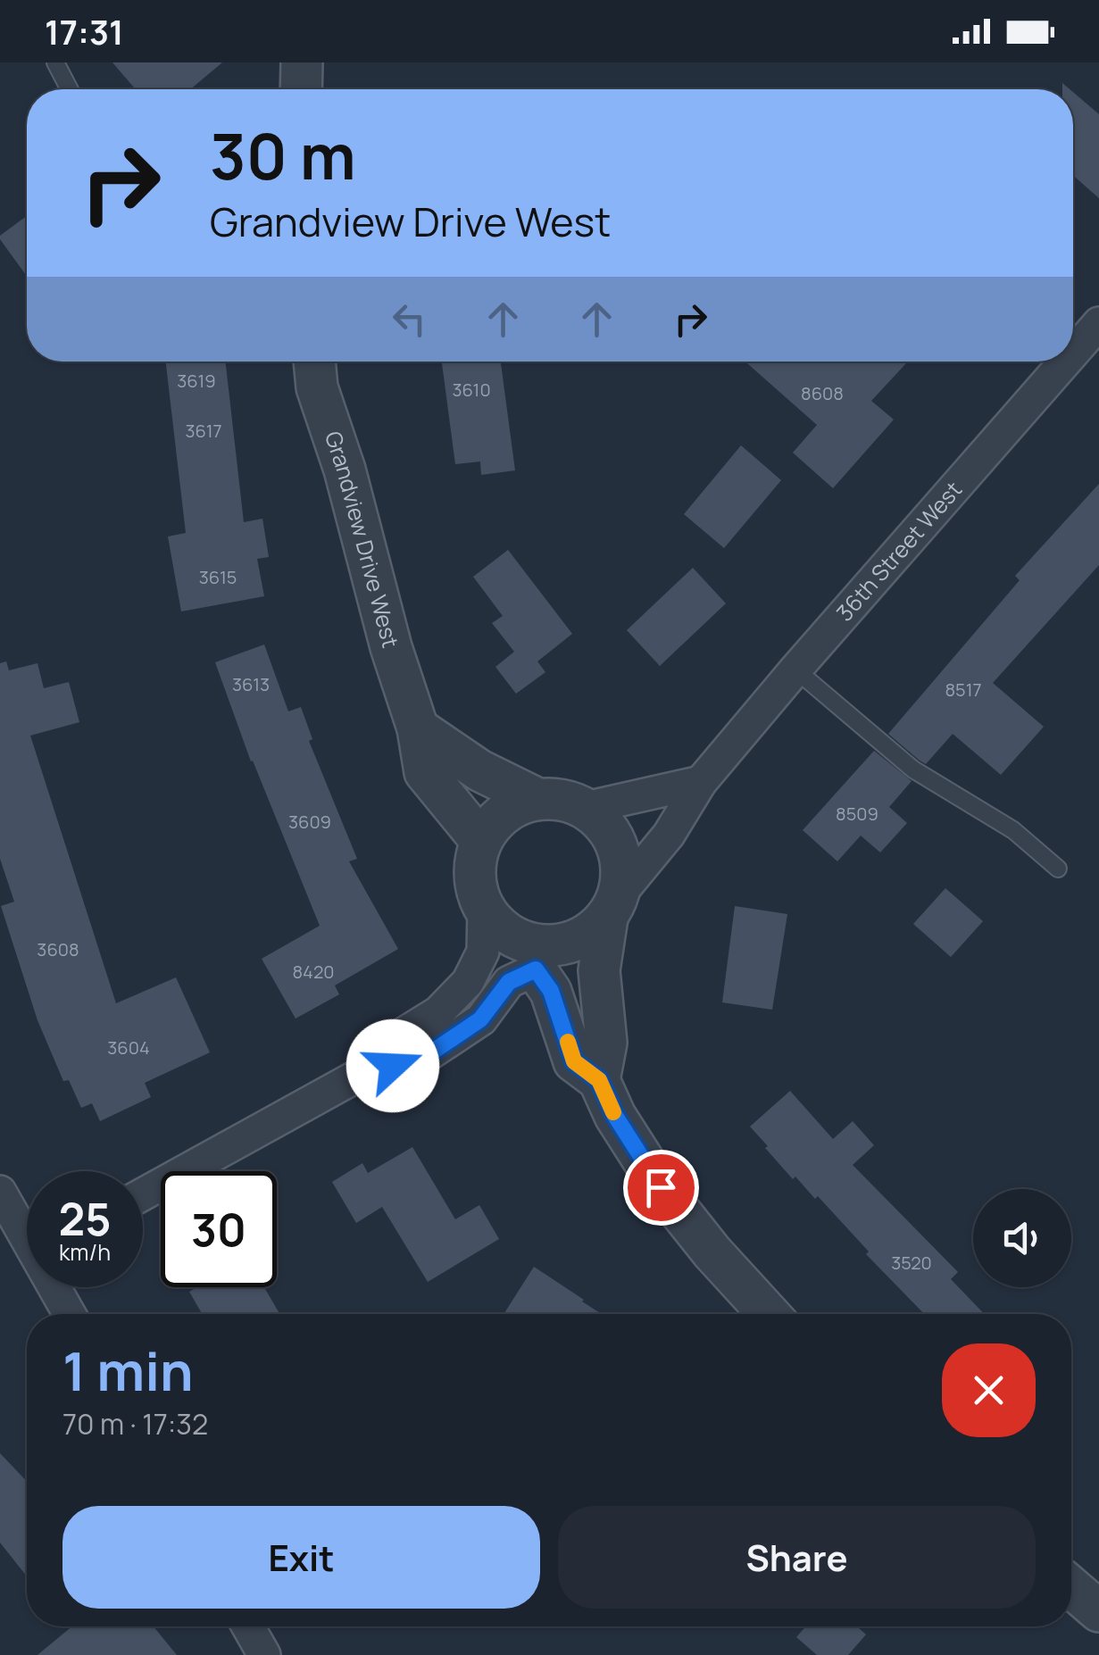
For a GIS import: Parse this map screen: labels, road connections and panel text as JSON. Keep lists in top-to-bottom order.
{
  "streets": {
    "street": ["Grandview Drive West", "36th Street West"]
  },
  "crossings": [
    ["Grandview Drive West", "36th Street West"]
  ],
  "house_numbers": [
    "3619",
    "3610",
    "8608",
    "3617",
    "3615",
    "3613",
    "8517",
    "8509",
    "3609",
    "3608",
    "8420",
    "3604",
    "3520"
  ],
  "page": {
    "status": "17:31",
    "turn": ["30 m", "Grandview Drive West"],
    "speed": "25 km/h",
    "limit": "30",
    "heading": ["1 min", "70 m · 17:32"],
    "buttons": ["Exit", "Share"]
  }
}
